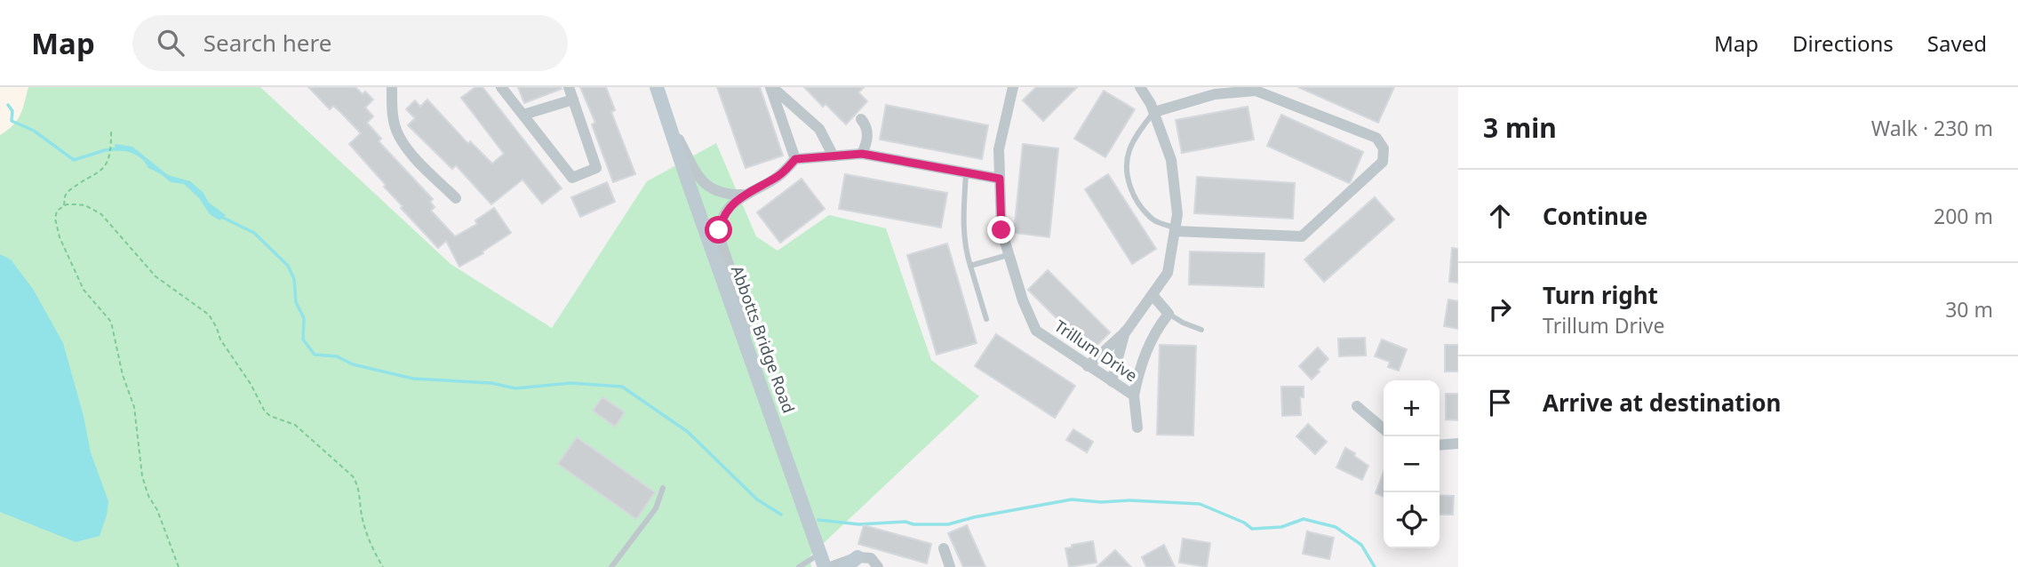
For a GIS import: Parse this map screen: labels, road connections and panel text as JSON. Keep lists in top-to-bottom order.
{
  "streets": {
    "main road": ["Abbotts Bridge Road"],
    "street": ["Trillum Drive"]
  },
  "page": {
    "header": "Map",
    "search": "Search here",
    "nav": ["Map", "Directions", "Saved"],
    "heading": ["3 min", "Walk · 230 m"],
    "list": [
      ["Continue", "200 m"],
      ["Turn right", "Trillum Drive", "30 m"],
      "Arrive at destination"
    ],
    "map_buttons": ["+", "−"]
  }
}
